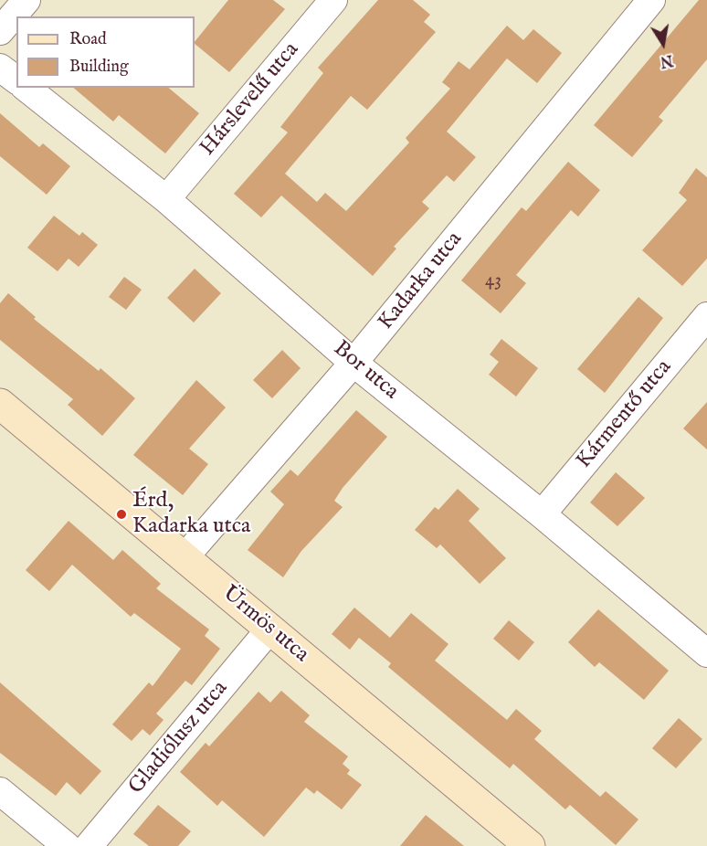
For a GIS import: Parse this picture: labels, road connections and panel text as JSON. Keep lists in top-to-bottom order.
{
  "streets": {
    "street": [
      "Hárslevelű utca",
      "Kadarka utca",
      "Bor utca",
      "Kármentő utca",
      "Ürmös utca",
      "Gladiólusz utca"
    ]
  },
  "crossings": [
    ["Hárslevelű utca", "Bor utca"],
    ["Kadarka utca", "Bor utca"],
    ["Kadarka utca", "Ürmös utca"],
    ["Bor utca", "Kármentő utca"],
    ["Ürmös utca", "Gladiólusz utca"]
  ],
  "places": ["Érd, Kadarka utca"],
  "house_numbers": ["43"],
  "legend": ["Road", "Building"],
  "north": "bottom"
}
